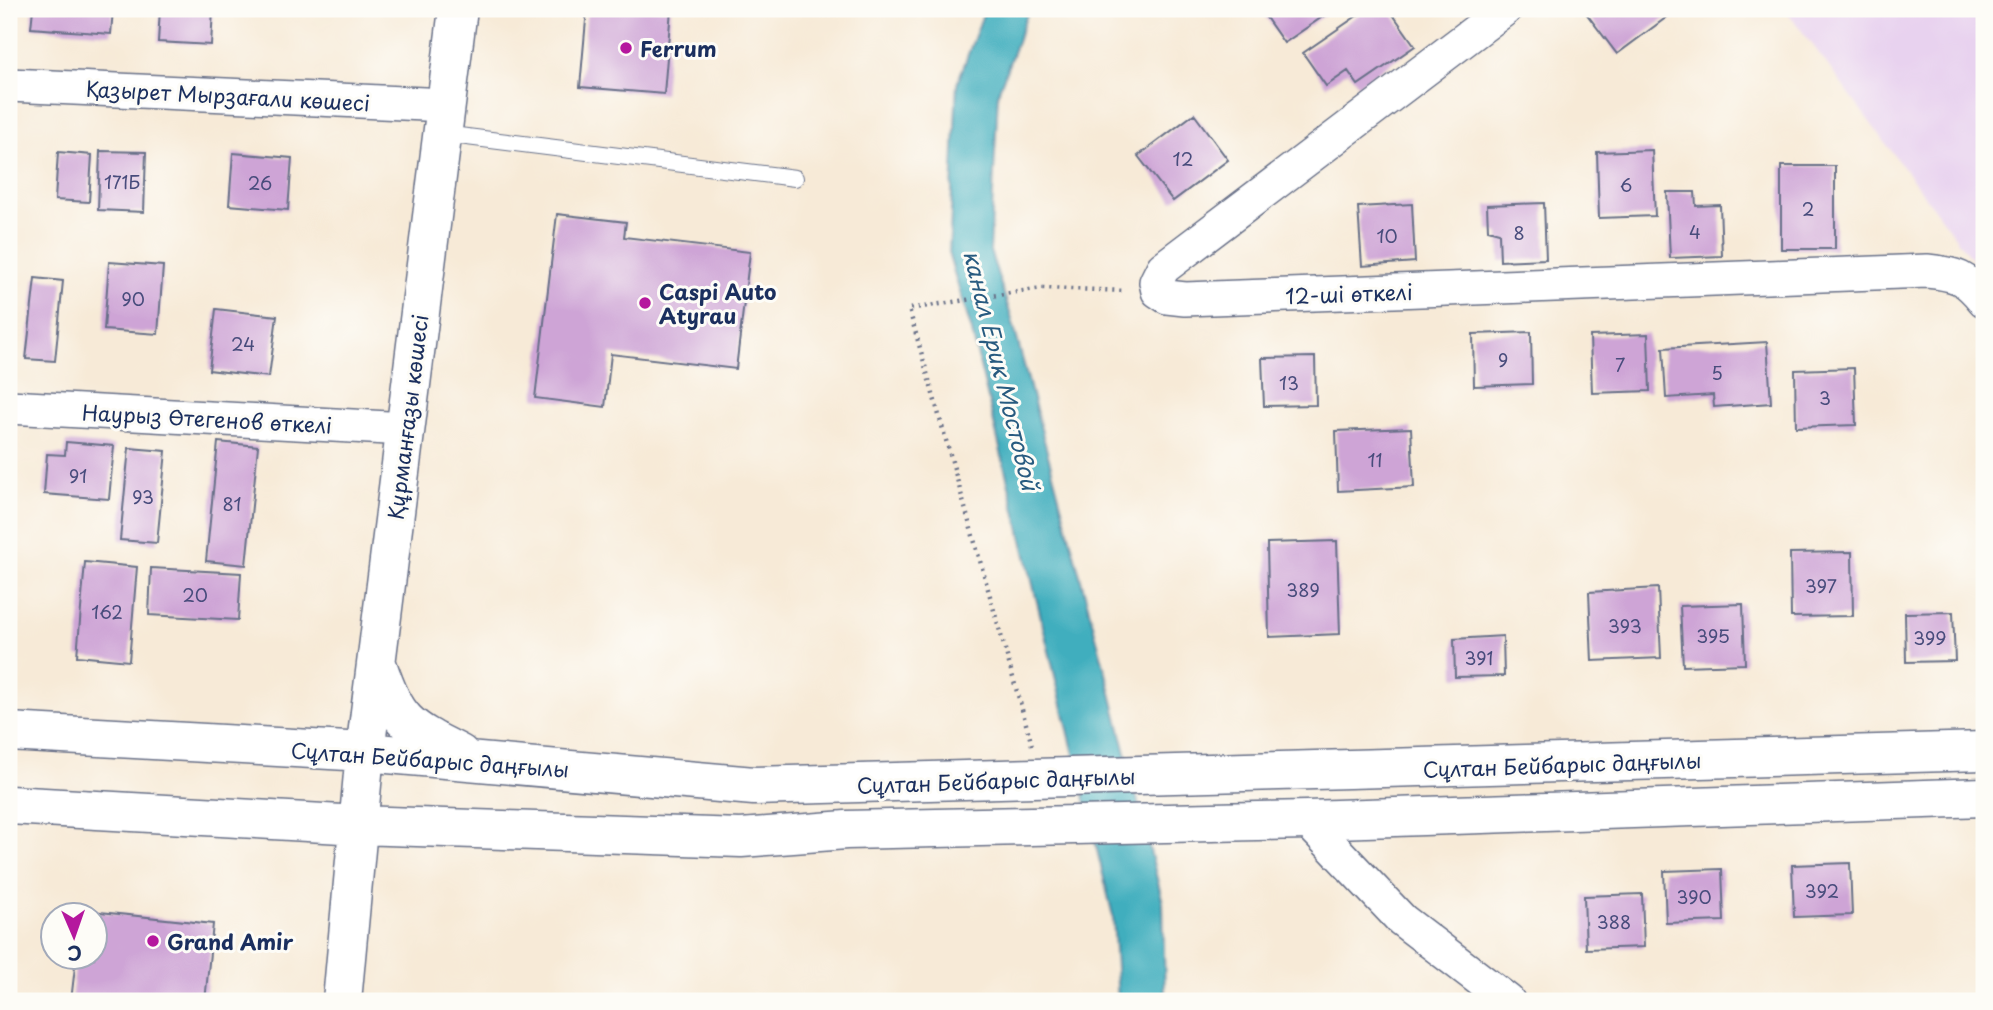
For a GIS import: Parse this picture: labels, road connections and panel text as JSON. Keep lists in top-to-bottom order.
{
  "streets": {
    "main road": ["Құрманғазы көшесі", "Сұлтан Бейбарыс даңғылы"],
    "street": ["Қазырет Мырзағали көшесі", "12-ші өткелі", "Наурыз Өтегенов өткелі"]
  },
  "crossings": [
    ["Қазырет Мырзағали көшесі", "Құрманғазы көшесі"],
    ["Құрманғазы көшесі", "Наурыз Өтегенов өткелі"],
    ["Құрманғазы көшесі", "Сұлтан Бейбарыс даңғылы"]
  ],
  "water": ["канал Ерик Мостовой"],
  "places": ["Ferrum", "Caspi Auto Atyrau", "Grand Amir"],
  "house_numbers": [
    "12",
    "171Б",
    "26",
    "6",
    "2",
    "4",
    "8",
    "10",
    "90",
    "24",
    "9",
    "7",
    "5",
    "13",
    "3",
    "11",
    "91",
    "93",
    "81",
    "397",
    "389",
    "20",
    "162",
    "393",
    "395",
    "399",
    "391",
    "392",
    "390",
    "388"
  ],
  "north": "bottom"
}
